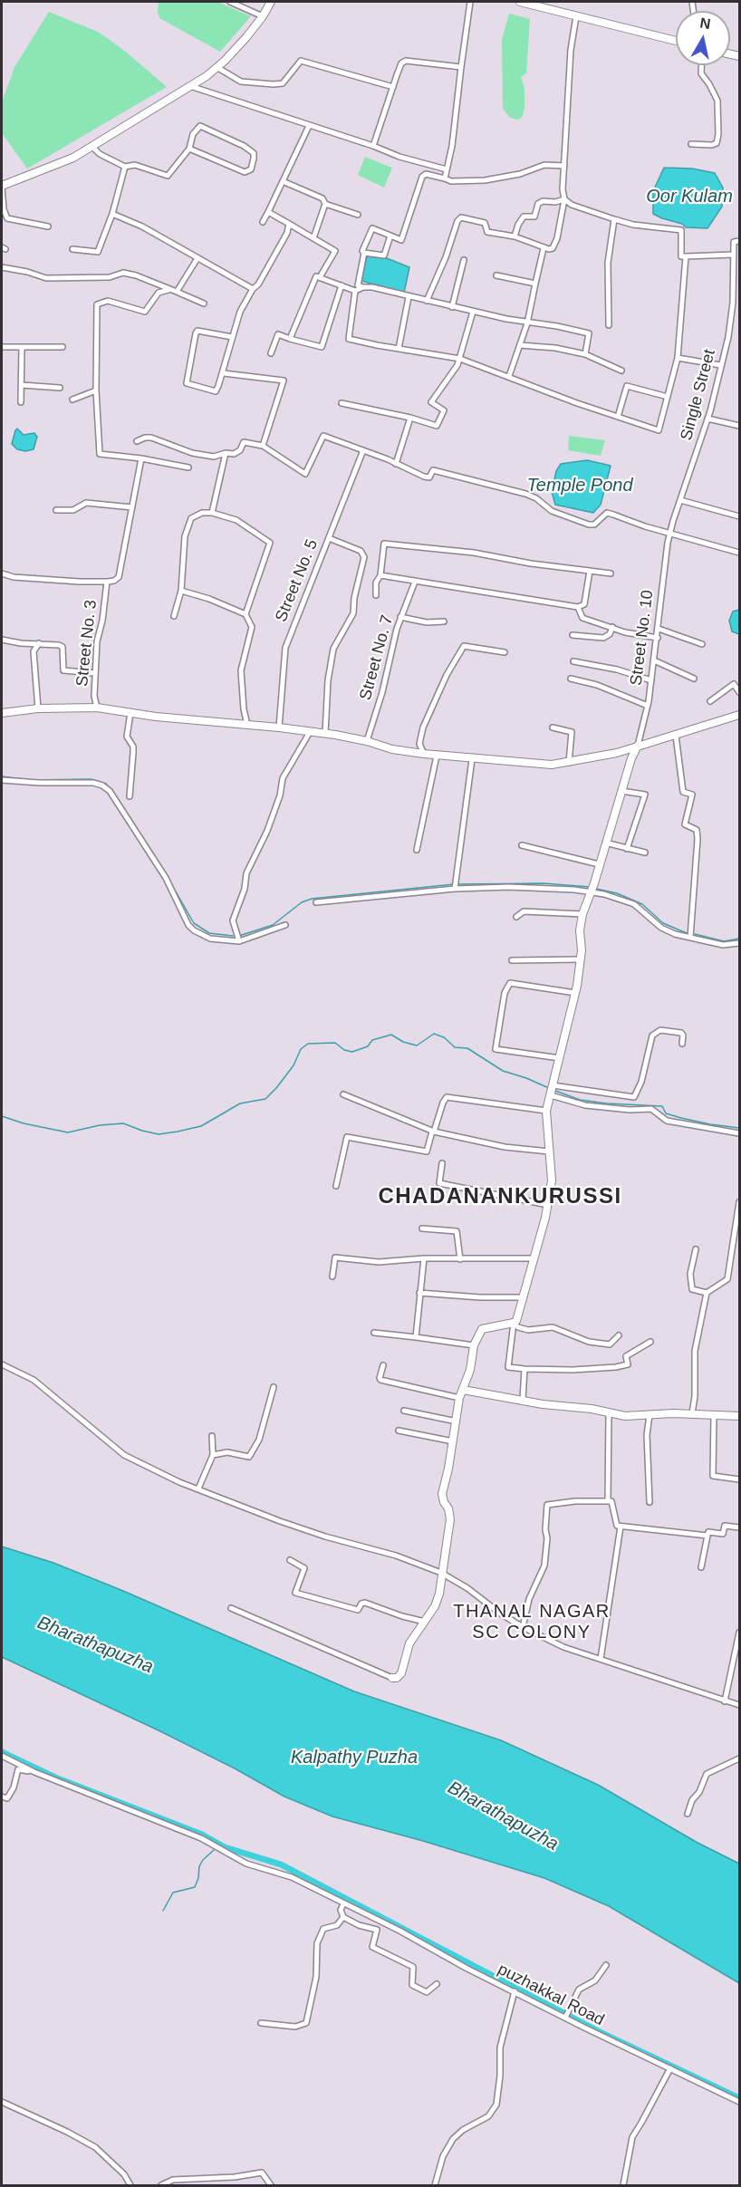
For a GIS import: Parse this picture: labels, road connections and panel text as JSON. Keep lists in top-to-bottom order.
{
  "streets": {
    "street": [
      "Single Street",
      "Street No. 5",
      "Street No. 10",
      "Street No. 3",
      "Street No. 7",
      "puzhakkal Road"
    ]
  },
  "crossings": [
    ["Single Street", "Street No. 10"]
  ],
  "districts": ["CHADANANKURUSSI", "THANAL NAGAR SC COLONY"],
  "water": [
    "Oor Kulam",
    "Temple Pond",
    "Bharathapuzha",
    "Kalpathy Puzha"
  ],
  "north": "top"
}
